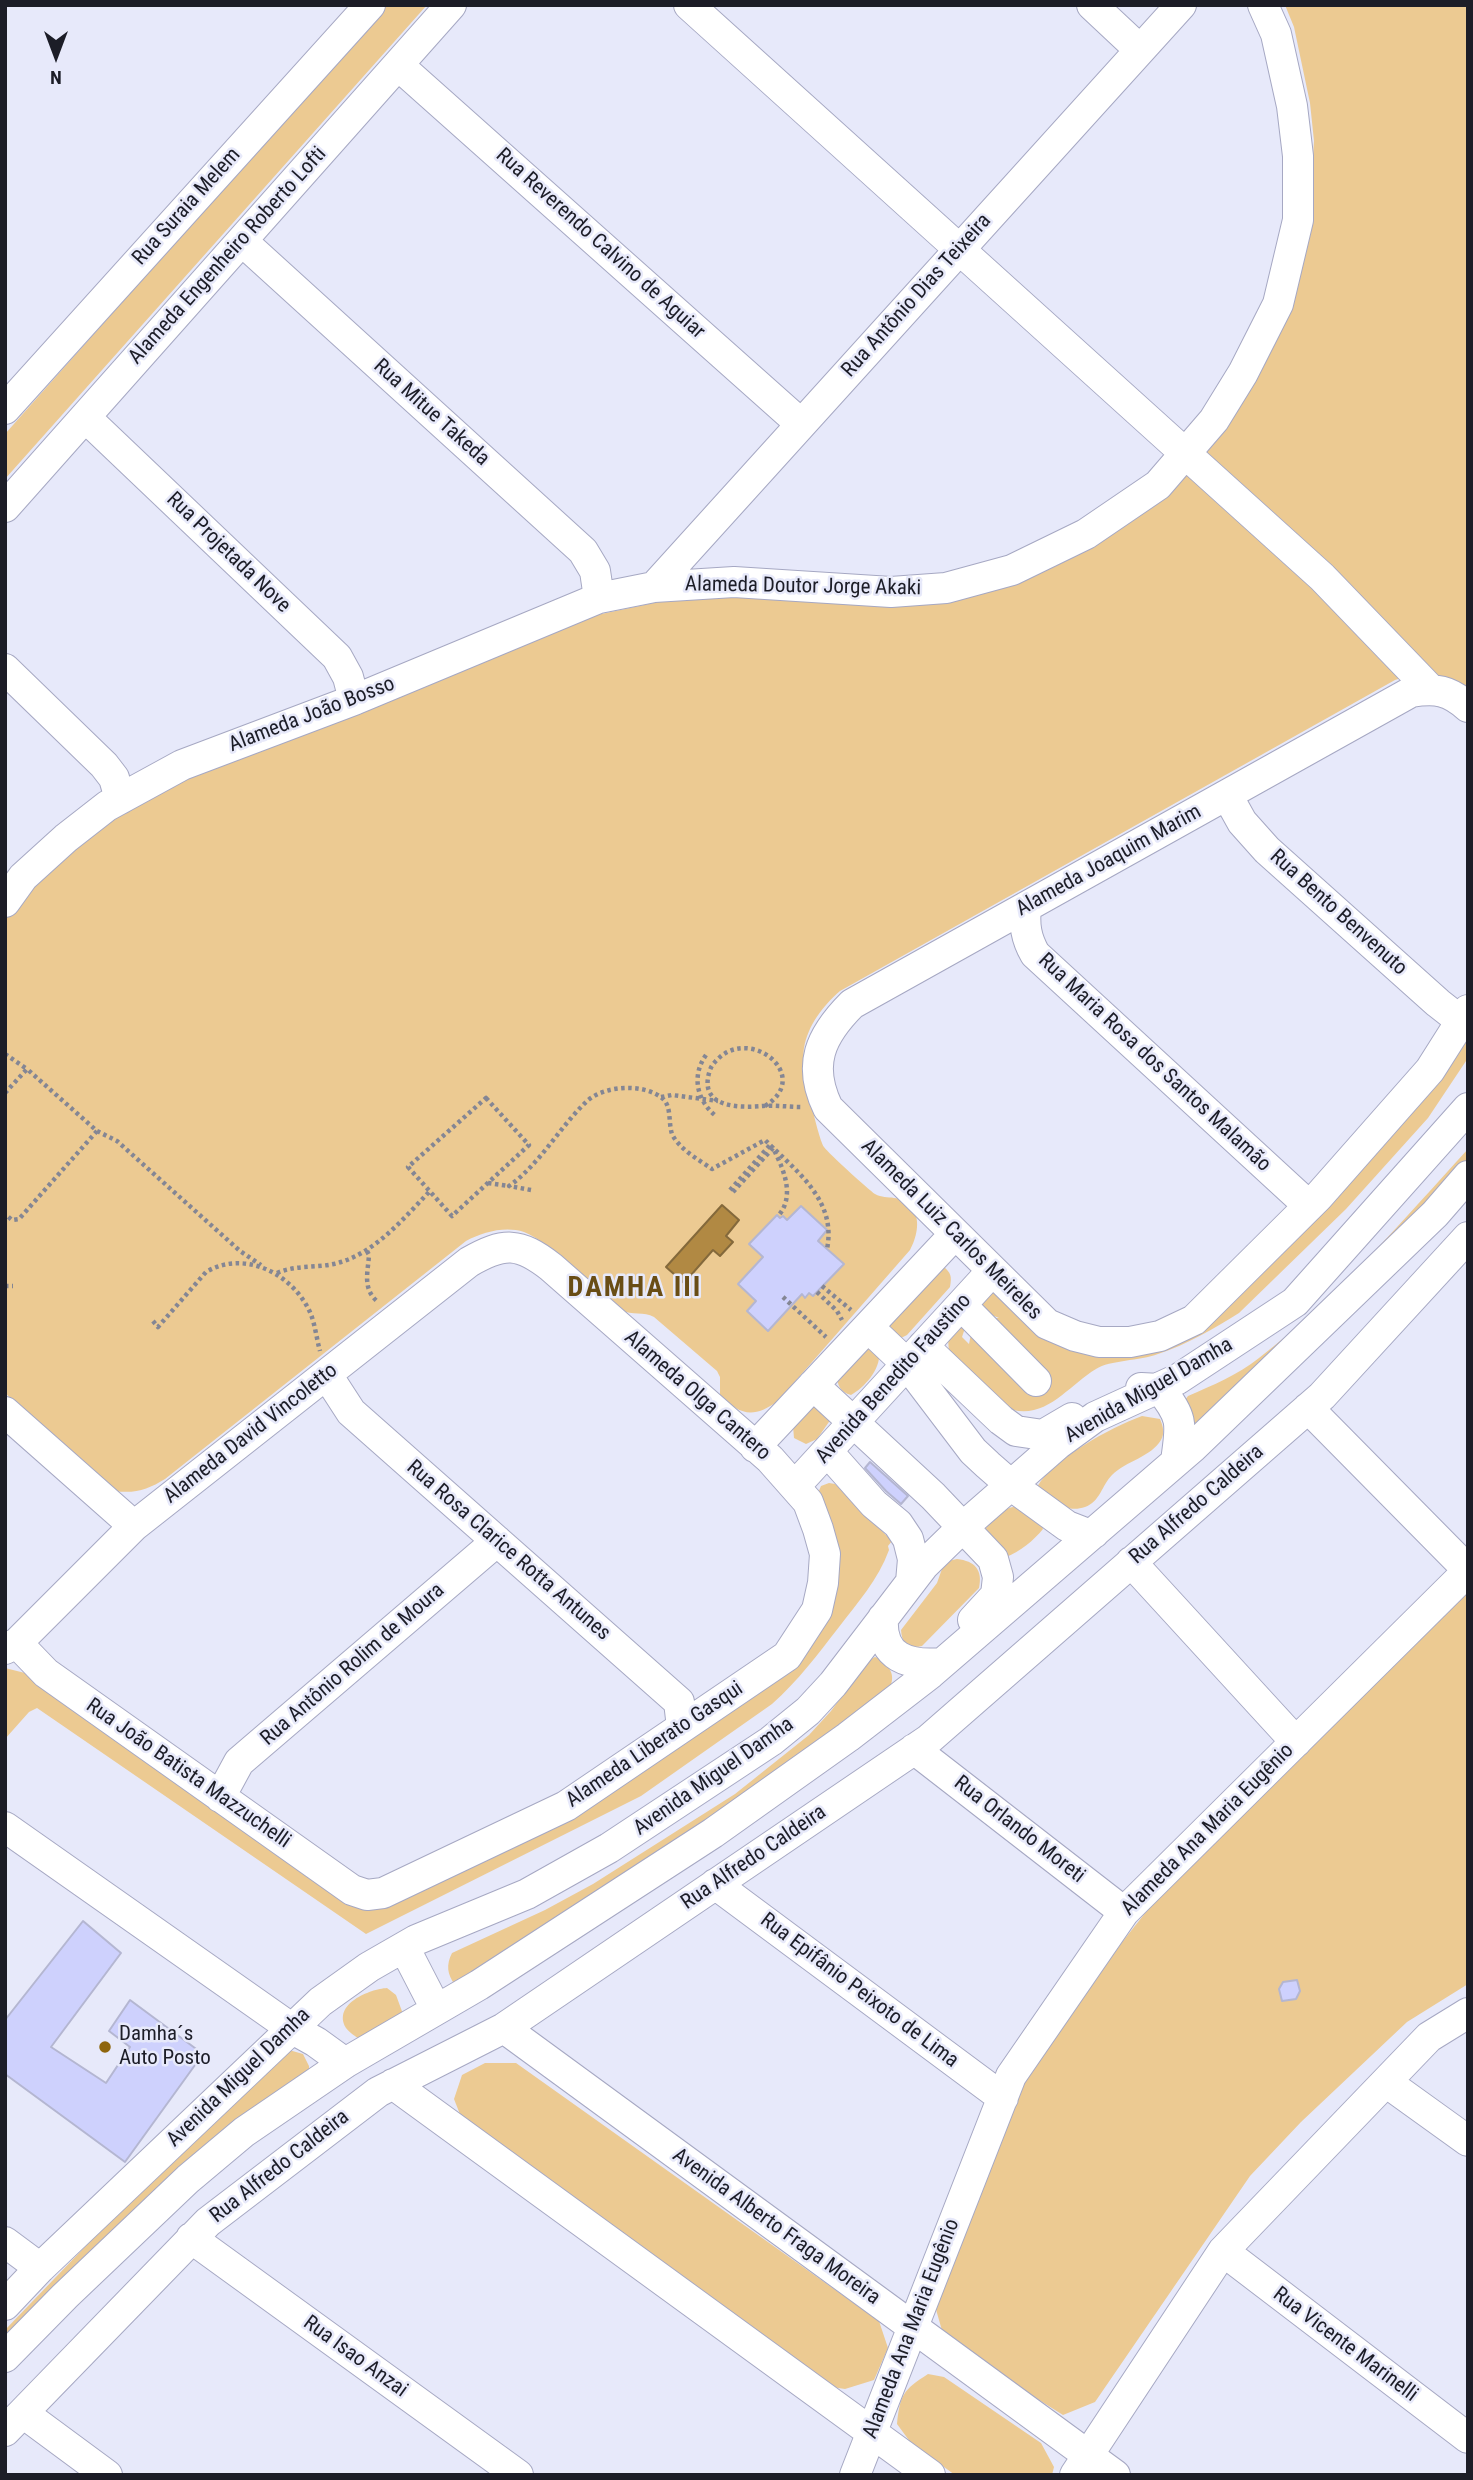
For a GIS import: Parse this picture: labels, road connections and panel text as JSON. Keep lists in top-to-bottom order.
{
  "streets": {
    "street": [
      "Rua Suraia Melem",
      "Rua Reverendo Calvino de Aguiar",
      "Alameda Engenheiro Roberto Lofti",
      "Rua Antônio Dias Teixeira",
      "Rua Mitue Takeda",
      "Rua Projetada Nove",
      "Alameda Doutor Jorge Akaki",
      "Alameda João Bosso",
      "Alameda Joaquim Marim",
      "Rua Bento Benvenuto",
      "Rua Maria Rosa dos Santos Malamão",
      "Alameda Luiz Carlos Meireles",
      "Avenida Benedito Faustino",
      "Avenida Miguel Damha",
      "Alameda Olga Cantero",
      "Alameda David Vincoletto",
      "Rua Alfredo Caldeira",
      "Rua Rosa Clarice Rotta Antunes",
      "Rua Antônio Rolim de Moura",
      "Alameda Liberato Gasqui",
      "Rua João Batista Mazzuchelli",
      "Rua Orlando Moreti",
      "Alameda Ana Maria Eugênio",
      "Rua Epifânio Peixoto de Lima",
      "Avenida Alberto Fraga Moreira",
      "Rua Vicente Marinelli",
      "Rua Isao Anzai"
    ]
  },
  "crossings": [
    ["Rua Reverendo Calvino de Aguiar", "Alameda Engenheiro Roberto Lofti"],
    ["Rua Reverendo Calvino de Aguiar", "Rua Antônio Dias Teixeira"],
    ["Alameda Engenheiro Roberto Lofti", "Rua Mitue Takeda"],
    ["Alameda Engenheiro Roberto Lofti", "Rua Projetada Nove"],
    ["Rua Antônio Dias Teixeira", "Alameda Doutor Jorge Akaki"],
    ["Rua Antônio Dias Teixeira", "Alameda João Bosso"],
    ["Rua Mitue Takeda", "Alameda João Bosso"],
    ["Rua Projetada Nove", "Alameda João Bosso"],
    ["Alameda Doutor Jorge Akaki", "Alameda João Bosso"],
    ["Alameda Joaquim Marim", "Rua Bento Benvenuto"],
    ["Alameda Joaquim Marim", "Rua Maria Rosa dos Santos Malamão"],
    ["Alameda Joaquim Marim", "Alameda Luiz Carlos Meireles"],
    ["Rua Bento Benvenuto", "Alameda Luiz Carlos Meireles"],
    ["Rua Maria Rosa dos Santos Malamão", "Alameda Luiz Carlos Meireles"],
    ["Alameda Luiz Carlos Meireles", "Avenida Benedito Faustino"],
    ["Avenida Benedito Faustino", "Alameda Olga Cantero"],
    ["Avenida Benedito Faustino", "Alameda Liberato Gasqui"],
    ["Alameda Olga Cantero", "Alameda David Vincoletto"],
    ["Alameda Olga Cantero", "Alameda Liberato Gasqui"],
    ["Alameda David Vincoletto", "Rua Rosa Clarice Rotta Antunes"],
    ["Alameda David Vincoletto", "Rua João Batista Mazzuchelli"],
    ["Rua Alfredo Caldeira", "Rua Orlando Moreti"],
    ["Rua Alfredo Caldeira", "Rua Epifânio Peixoto de Lima"],
    ["Rua Alfredo Caldeira", "Avenida Alberto Fraga Moreira"],
    ["Rua Alfredo Caldeira", "Rua Isao Anzai"],
    ["Rua Rosa Clarice Rotta Antunes", "Rua Antônio Rolim de Moura"],
    ["Rua Rosa Clarice Rotta Antunes", "Alameda Liberato Gasqui"],
    ["Rua Antônio Rolim de Moura", "Rua João Batista Mazzuchelli"],
    ["Alameda Liberato Gasqui", "Rua João Batista Mazzuchelli"],
    ["Rua Orlando Moreti", "Alameda Ana Maria Eugênio"],
    ["Alameda Ana Maria Eugênio", "Rua Epifânio Peixoto de Lima"],
    ["Alameda Ana Maria Eugênio", "Avenida Alberto Fraga Moreira"]
  ],
  "districts": ["DAMHA III"],
  "places": ["Damha´s Auto Posto"],
  "north": "bottom"
}
